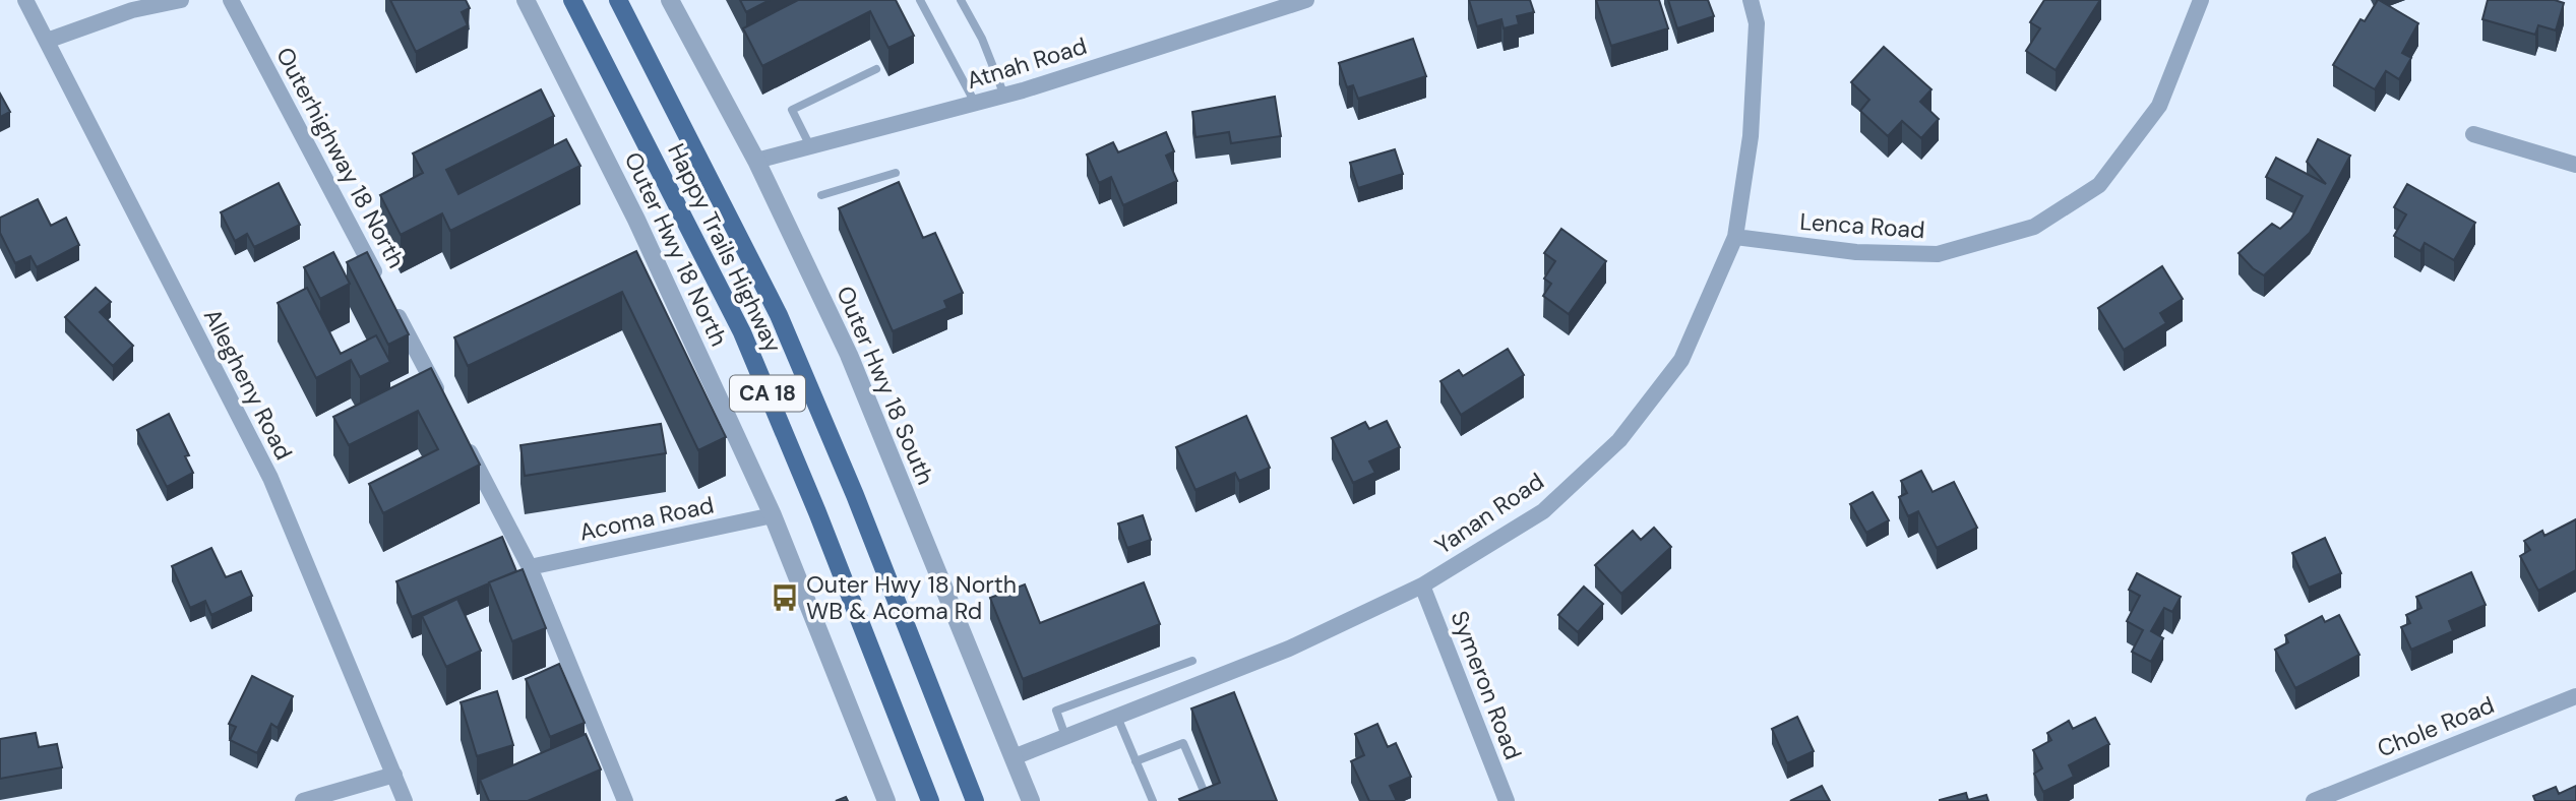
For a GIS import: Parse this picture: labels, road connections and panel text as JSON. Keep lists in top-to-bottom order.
{
  "streets": {
    "main road": ["Happy Trails Highway", "CA 18"],
    "street": [
      "Atnah Road",
      "Outerhighway 18 North",
      "Lenca Road",
      "Outer Hwy 18 North",
      "Allegheny Road",
      "Outer Hwy 18 South",
      "Yanan Road",
      "Acoma Road",
      "Symeron Road",
      "Chole Road"
    ]
  },
  "crossings": [
    ["Atnah Road", "Outer Hwy 18 South"],
    ["Lenca Road", "Yanan Road"],
    ["Outer Hwy 18 North", "Acoma Road"],
    ["Outer Hwy 18 South", "Yanan Road"],
    ["Yanan Road", "Symeron Road"]
  ],
  "places": {
    "bus stop": ["Outer Hwy 18 North WB & Acoma Rd"]
  }
}
